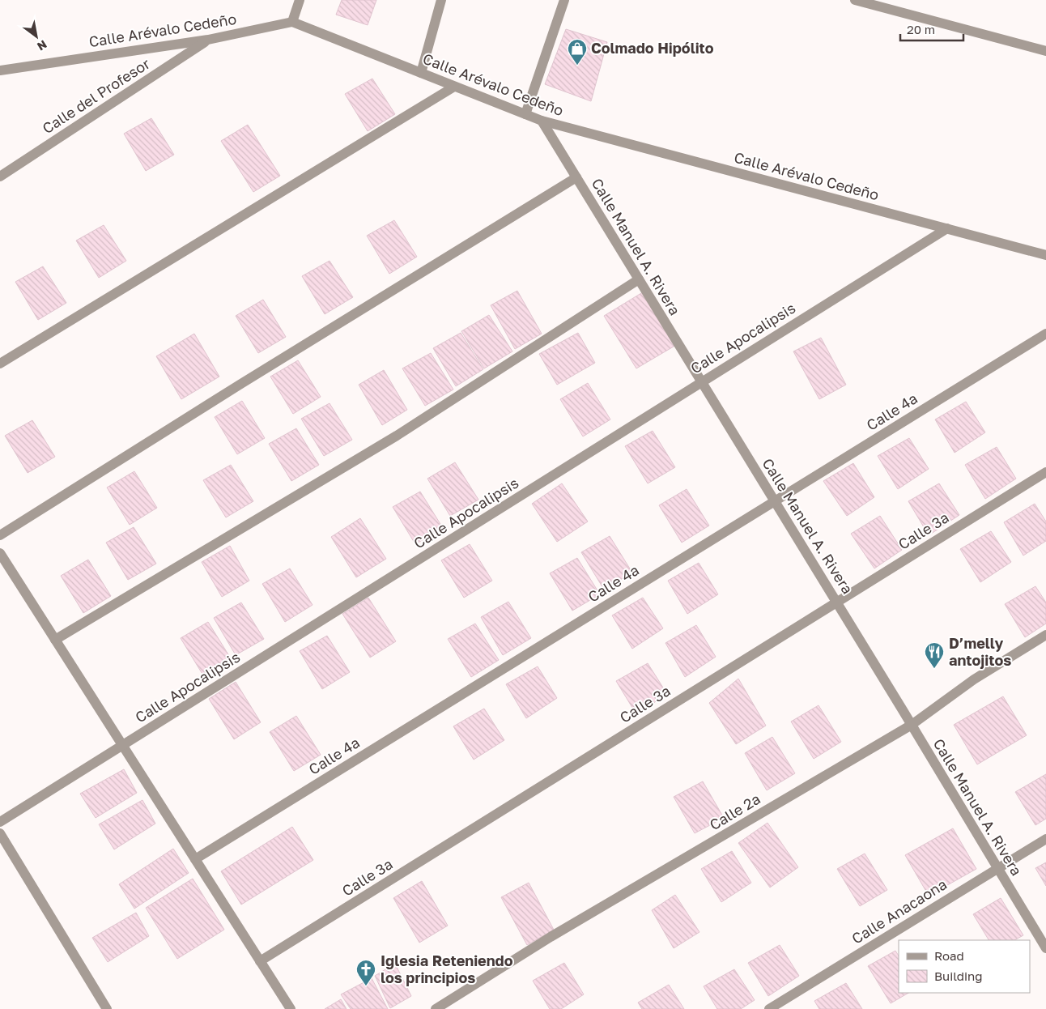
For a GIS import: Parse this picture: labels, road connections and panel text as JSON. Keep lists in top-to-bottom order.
{
  "streets": {
    "street": [
      "Calle Arévalo Cedeño",
      "Calle del Profesor",
      "Calle Manuel A. Rivera",
      "Calle Apocalipsis",
      "Calle 4a",
      "Calle 3a",
      "Calle 2a",
      "Calle Anacaona"
    ]
  },
  "crossings": [
    ["Calle Arévalo Cedeño", "Calle del Profesor"],
    ["Calle Arévalo Cedeño", "Calle Manuel A. Rivera"],
    ["Calle Arévalo Cedeño", "Calle Apocalipsis"],
    ["Calle Manuel A. Rivera", "Calle Apocalipsis"],
    ["Calle Manuel A. Rivera", "Calle 4a"],
    ["Calle Manuel A. Rivera", "Calle 3a"],
    ["Calle Manuel A. Rivera", "Calle 2a"],
    ["Calle Manuel A. Rivera", "Calle Anacaona"]
  ],
  "places": {
    "shop": ["Colmado Hipólito"],
    "restaurant": ["D’melly antojitos"],
    "church": ["Iglesia Reteniendo los principios"]
  },
  "legend": ["Road", "Building"],
  "scale_bar": "20 m",
  "north": "bottom right"
}
